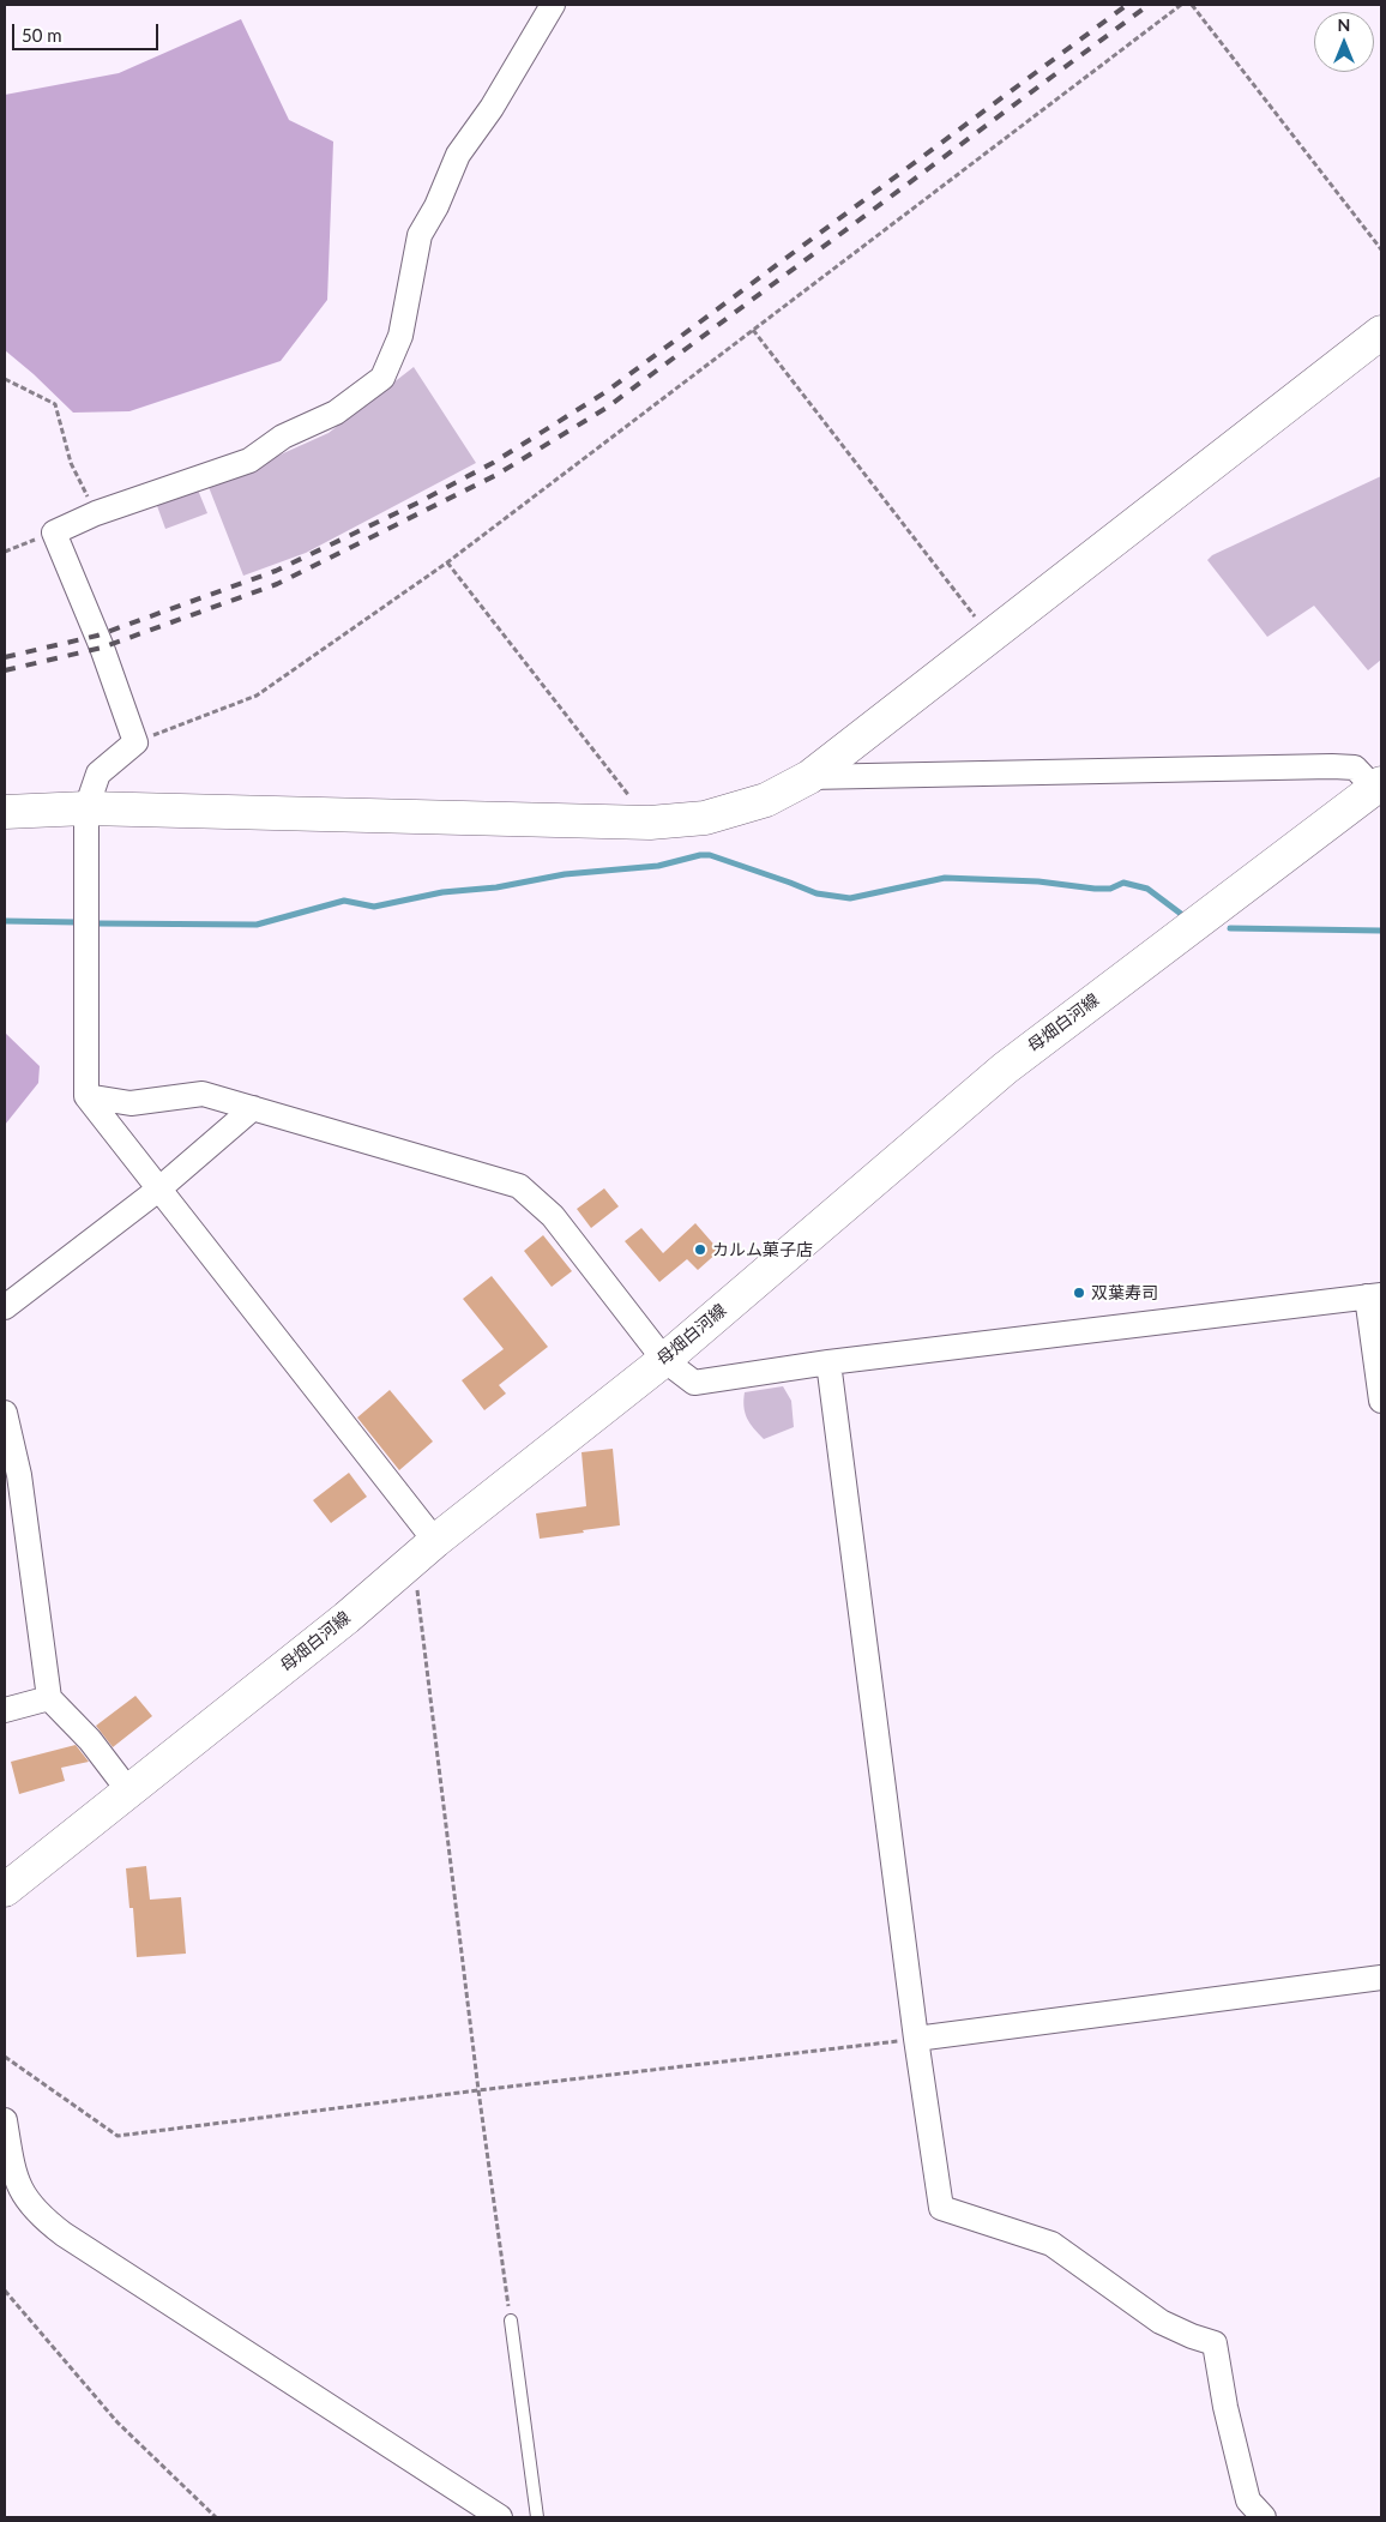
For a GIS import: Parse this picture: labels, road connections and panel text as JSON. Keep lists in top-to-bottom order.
{
  "streets": {
    "main road": ["母畑白河線"]
  },
  "places": ["カルム菓子店", "双葉寿司"],
  "scale_bar": "50 m",
  "north": "top"
}
